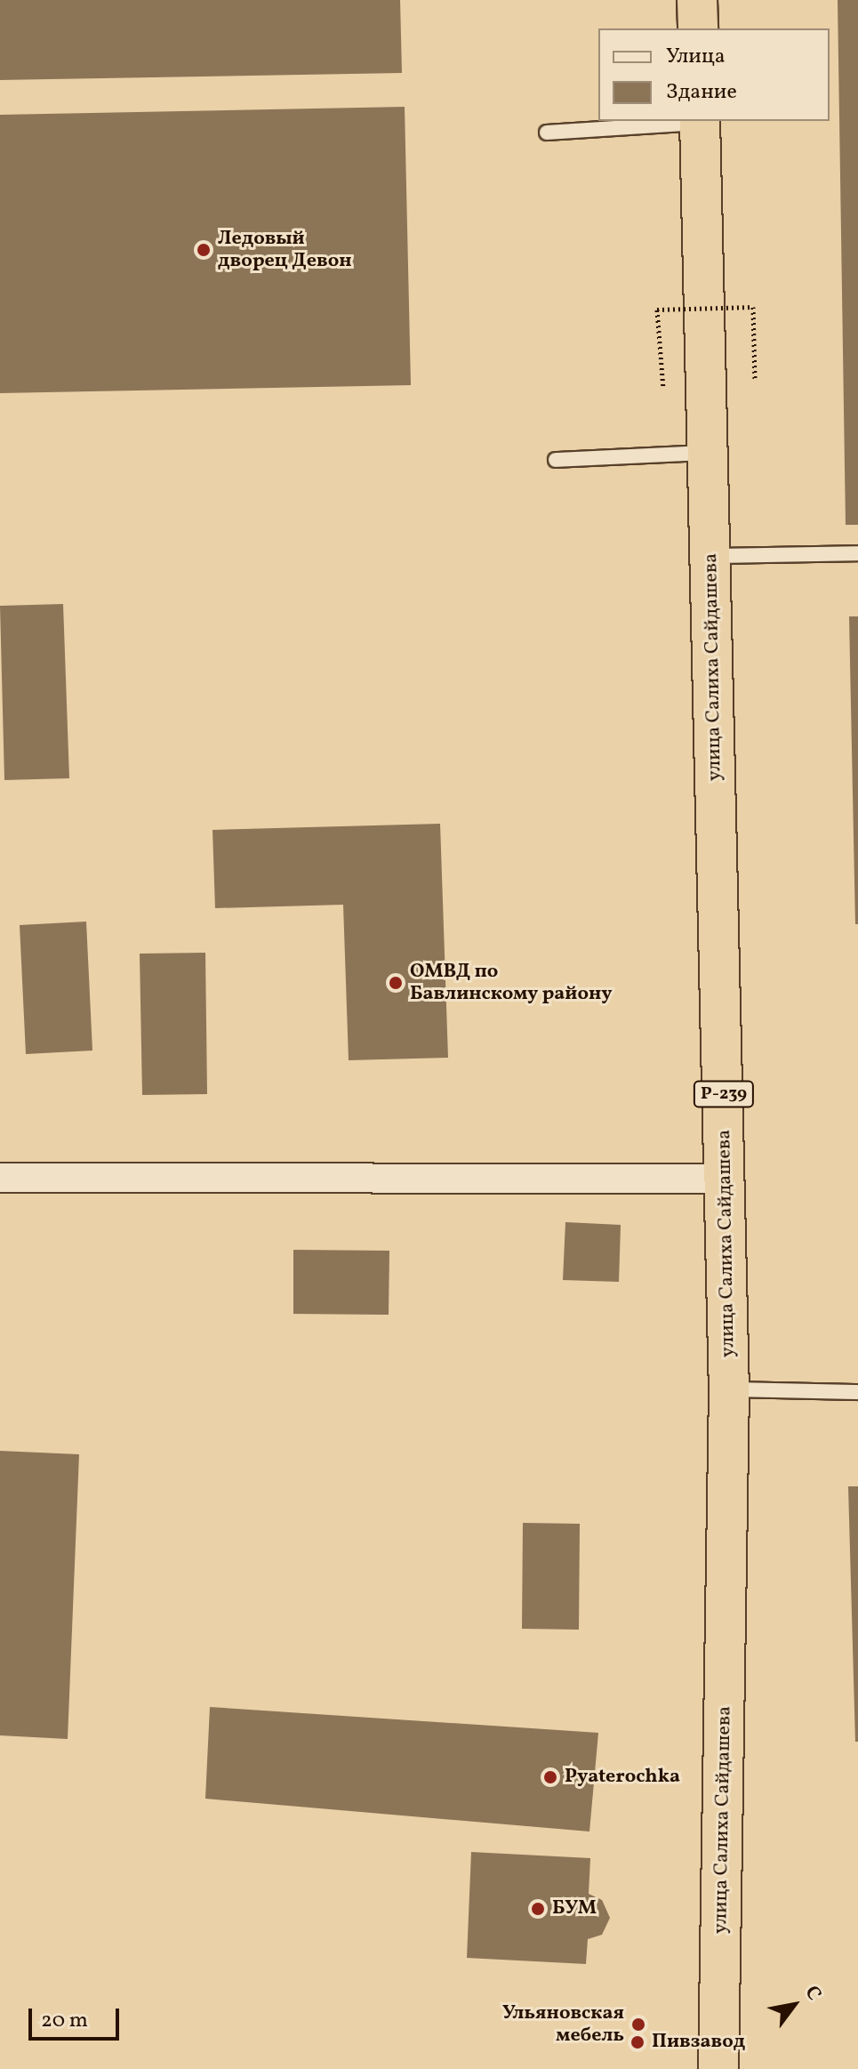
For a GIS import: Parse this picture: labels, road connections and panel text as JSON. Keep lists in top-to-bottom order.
{
  "streets": {
    "highway": ["улица Салиха Сайдашева", "Р-239"]
  },
  "places": [
    "Ледовый дворец Девон",
    "ОМВД по Бавлинскому району",
    "Pyaterochka",
    "БУМ",
    "Ульяновская мебель",
    "Пивзавод"
  ],
  "legend": ["Улица", "Здание"],
  "scale_bar": "20 m",
  "north": "top right"
}
